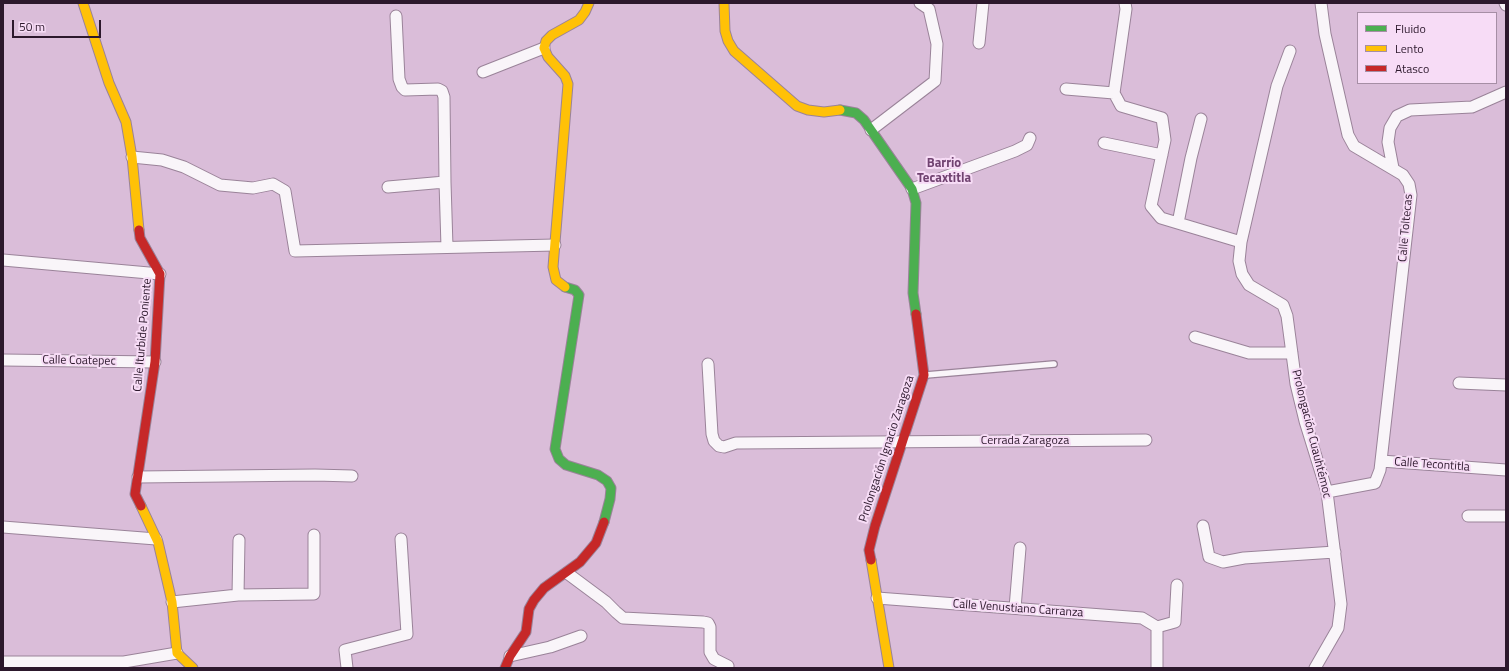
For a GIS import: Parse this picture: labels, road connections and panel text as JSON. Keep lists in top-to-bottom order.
{
  "streets": {
    "street": [
      "Calle Toltecas",
      "Calle Iturbide Poniente",
      "Calle Coatepec",
      "Prolongación Cuauhtémoc",
      "Cerrada Zaragoza",
      "Prolongación Ignacio Zaragoza",
      "Calle Tecontitla",
      "Calle Venustiano Carranza"
    ]
  },
  "crossings": [
    ["Calle Toltecas", "Calle Tecontitla"],
    ["Calle Iturbide Poniente", "Calle Coatepec"],
    ["Prolongación Cuauhtémoc", "Calle Tecontitla"],
    ["Cerrada Zaragoza", "Prolongación Ignacio Zaragoza"],
    ["Prolongación Ignacio Zaragoza", "Calle Venustiano Carranza"]
  ],
  "districts": ["Barrio Tecaxtitla"],
  "legend": ["Fluido", "Lento", "Atasco"],
  "scale_bar": "50 m"
}
